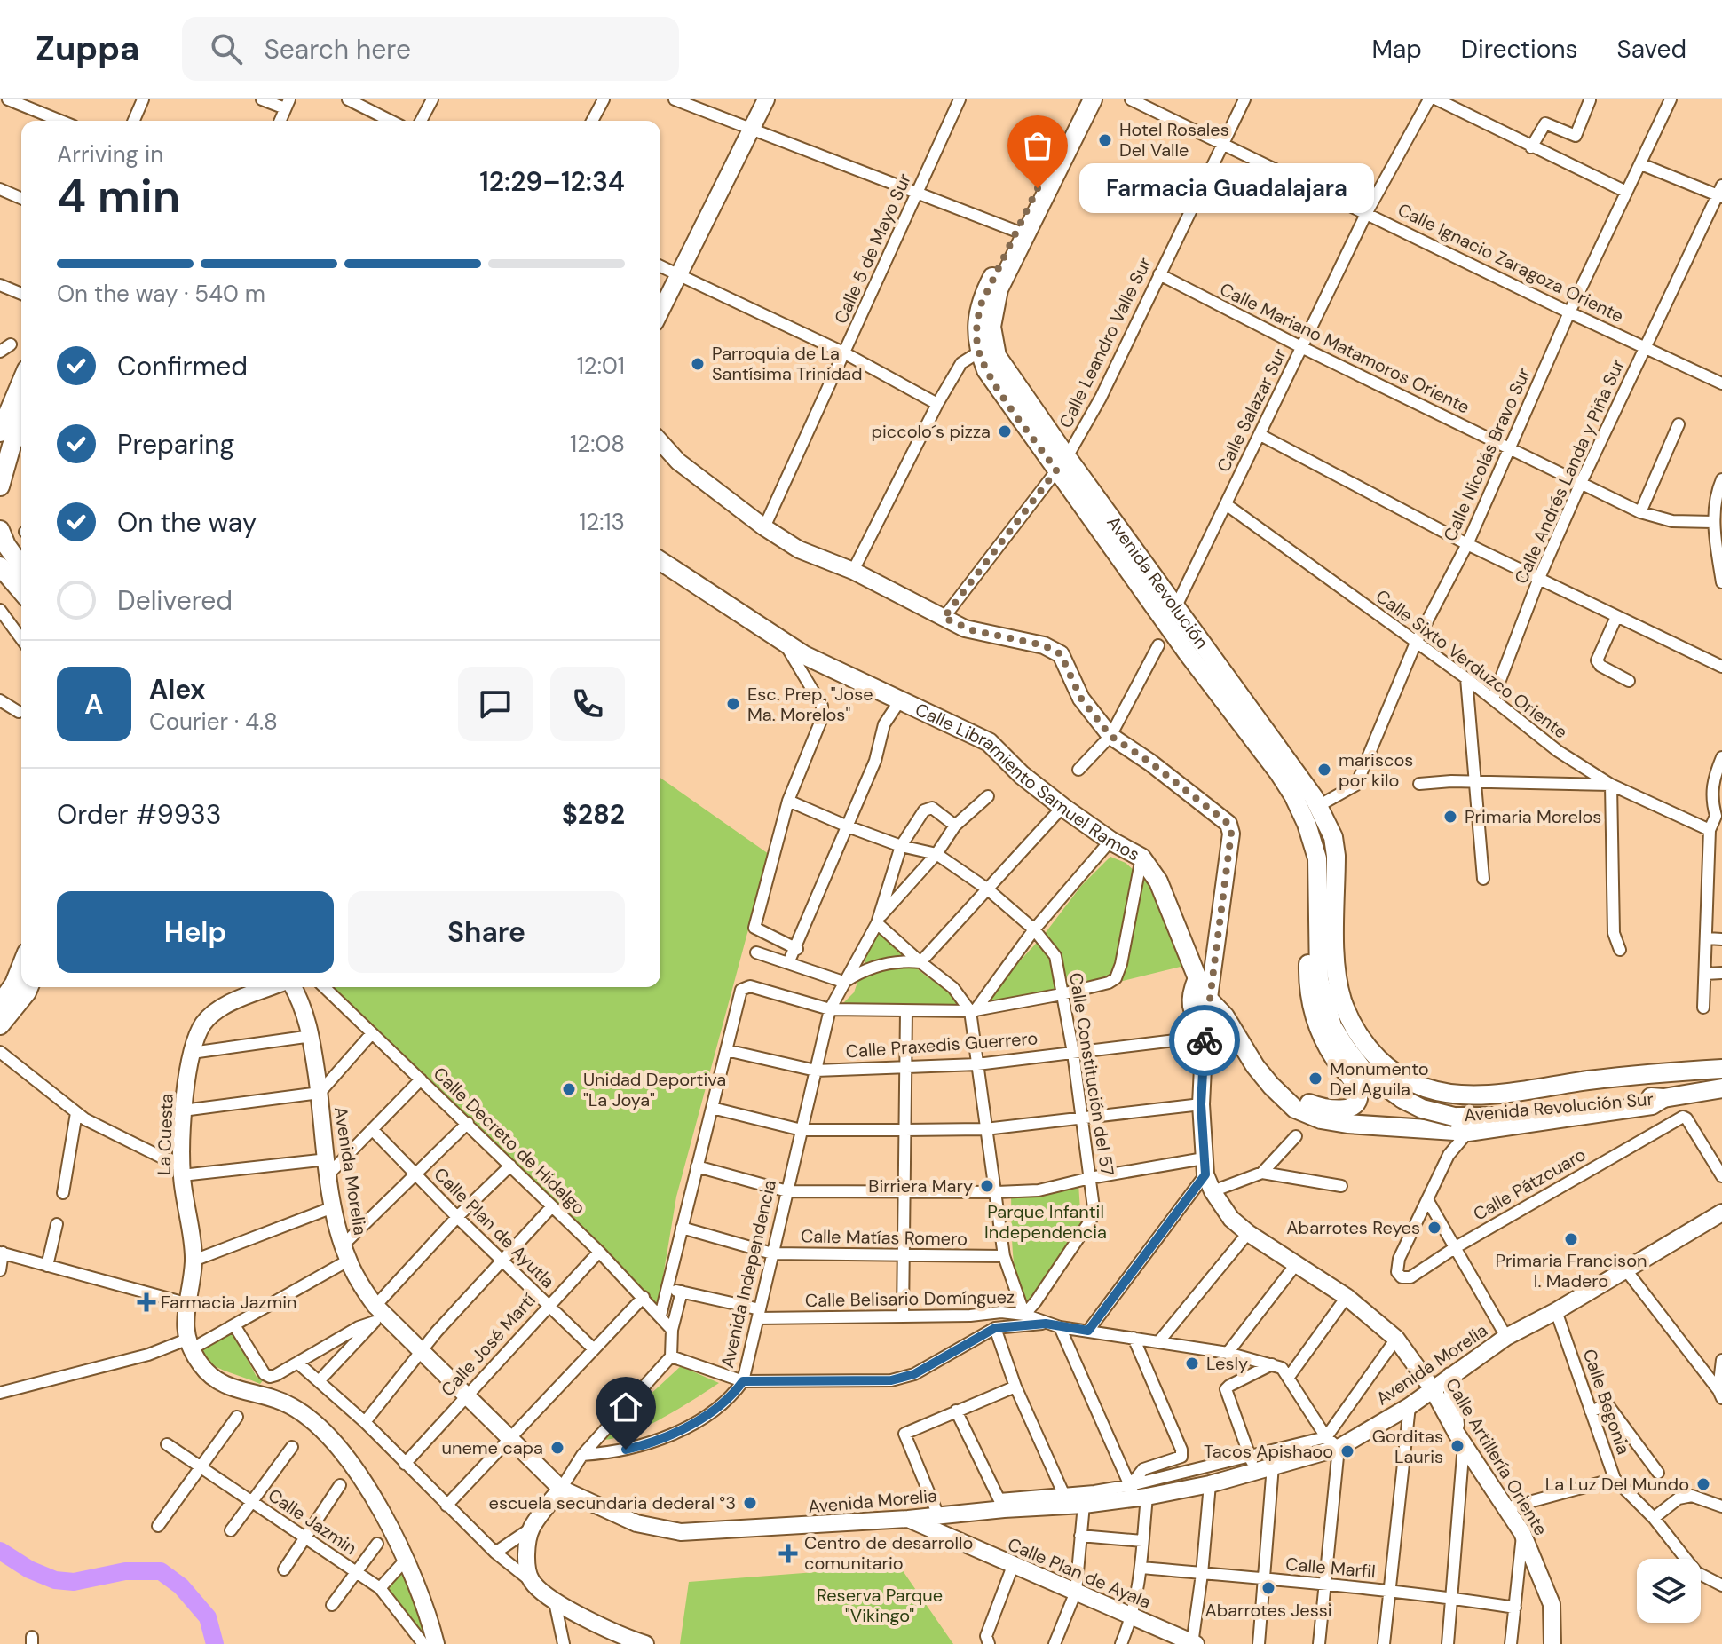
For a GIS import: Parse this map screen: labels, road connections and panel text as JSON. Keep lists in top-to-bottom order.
{
  "streets": {
    "main road": ["Avenida Revolución", "Calle Libramiento Samuel Ramos", "Avenida Revolución Sur"],
    "street": [
      "Calle 5 de Mayo Sur",
      "Calle Ignacio Zaragoza Oriente",
      "Calle Leandro Valle Sur",
      "Calle Mariano Matamoros Oriente",
      "Calle Salazar Sur",
      "Calle Nicolás Bravo Sur",
      "Calle Andrés Landa y Piña Sur",
      "Calle Sixto Verduzco Oriente",
      "Calle Praxedis Guerrero",
      "Calle Constitución del 57",
      "La Cuesta",
      "Calle Decreto de Hidalgo",
      "Avenida Morelia",
      "Calle Pátzcuaro",
      "Calle Plan de Ayutla",
      "Calle Matías Romero",
      "Avenida Independencia",
      "Calle Belisario Domínguez",
      "Calle José Martí",
      "Calle Begonia",
      "Calle Artillería Oriente",
      "Calle Jazmin",
      "Calle Marfil",
      "Calle Plan de Ayala"
    ]
  },
  "crossings": [
    ["Calle 5 de Mayo Sur", "Calle Artillería Oriente"],
    ["Calle Ignacio Zaragoza Oriente", "Calle Leandro Valle Sur"],
    ["Calle Ignacio Zaragoza Oriente", "Calle Salazar Sur"],
    ["Calle Ignacio Zaragoza Oriente", "Calle Nicolás Bravo Sur"],
    ["Calle Ignacio Zaragoza Oriente", "Calle Andrés Landa y Piña Sur"],
    ["Calle Leandro Valle Sur", "Calle Mariano Matamoros Oriente"],
    ["Calle Leandro Valle Sur", "Avenida Revolución"],
    ["Calle Leandro Valle Sur", "Calle Artillería Oriente"],
    ["Calle Mariano Matamoros Oriente", "Calle Salazar Sur"],
    ["Calle Mariano Matamoros Oriente", "Calle Nicolás Bravo Sur"],
    ["Calle Mariano Matamoros Oriente", "Calle Andrés Landa y Piña Sur"],
    ["Calle Salazar Sur", "Avenida Revolución"],
    ["Calle Salazar Sur", "Calle Sixto Verduzco Oriente"],
    ["Calle Nicolás Bravo Sur", "Avenida Revolución"],
    ["Calle Nicolás Bravo Sur", "Calle Sixto Verduzco Oriente"],
    ["Calle Andrés Landa y Piña Sur", "Calle Sixto Verduzco Oriente"],
    ["Avenida Revolución", "Avenida Revolución Sur"],
    ["Calle Libramiento Samuel Ramos", "Calle Artillería Oriente"],
    ["Calle Praxedis Guerrero", "Calle Constitución del 57"],
    ["Calle Praxedis Guerrero", "Avenida Independencia"],
    ["Calle Praxedis Guerrero", "Calle Artillería Oriente"],
    ["Calle Constitución del 57", "Calle Belisario Domínguez"],
    ["Calle Decreto de Hidalgo", "Calle José Martí"],
    ["Avenida Morelia", "Calle José Martí"],
    ["Avenida Morelia", "Calle Begonia"],
    ["Avenida Morelia", "Calle Artillería Oriente"],
    ["Avenida Morelia", "Calle Plan de Ayala"],
    ["Calle Plan de Ayutla", "Calle José Martí"],
    ["Calle Matías Romero", "Avenida Independencia"],
    ["Avenida Independencia", "Calle Belisario Domínguez"]
  ],
  "parks": ["Parque Infantil Independencia", "Reserva Parque \"Vikingo\""],
  "places": {
    "other": [
      "Hotel Rosales Del Valle",
      "Farmacia Guadalajara",
      "Parroquia de La Santísima Trinidad",
      "piccolo´s pizza",
      "Esc. Prep. \"Jose Ma. Morelos\"",
      "mariscos por kilo",
      "Primaria Morelos",
      "Monumento Del Aguila",
      "Unidad Deportiva \"La Joya\"",
      "Birriera Mary",
      "Abarrotes Reyes",
      "Primaria Francison I. Madero",
      "Lesly",
      "Gorditas Lauris",
      "uneme capa",
      "Tacos Apishaoo",
      "La Luz Del Mundo",
      "escuela secundaria dederal °3",
      "Abarrotes Jessi"
    ],
    "health": ["Farmacia Jazmin", "Centro de desarrollo comunitario"]
  },
  "page": {
    "header": "Zuppa",
    "search": "Search here",
    "nav": ["Map", "Directions", "Saved"],
    "heading": ["4 min", "Arriving in", "12:29–12:34"],
    "panel": [
      "Alex",
      "Courier · 4.8",
      "Order #9933",
      "$282"
    ],
    "bubble": "Farmacia Guadalajara",
    "bar": "On the way · 540 m",
    "list": [
      ["Confirmed", "12:01"],
      ["Preparing", "12:08"],
      ["On the way", "12:13"],
      "Delivered"
    ],
    "round": "A",
    "buttons": ["Help", "Share"]
  }
}
